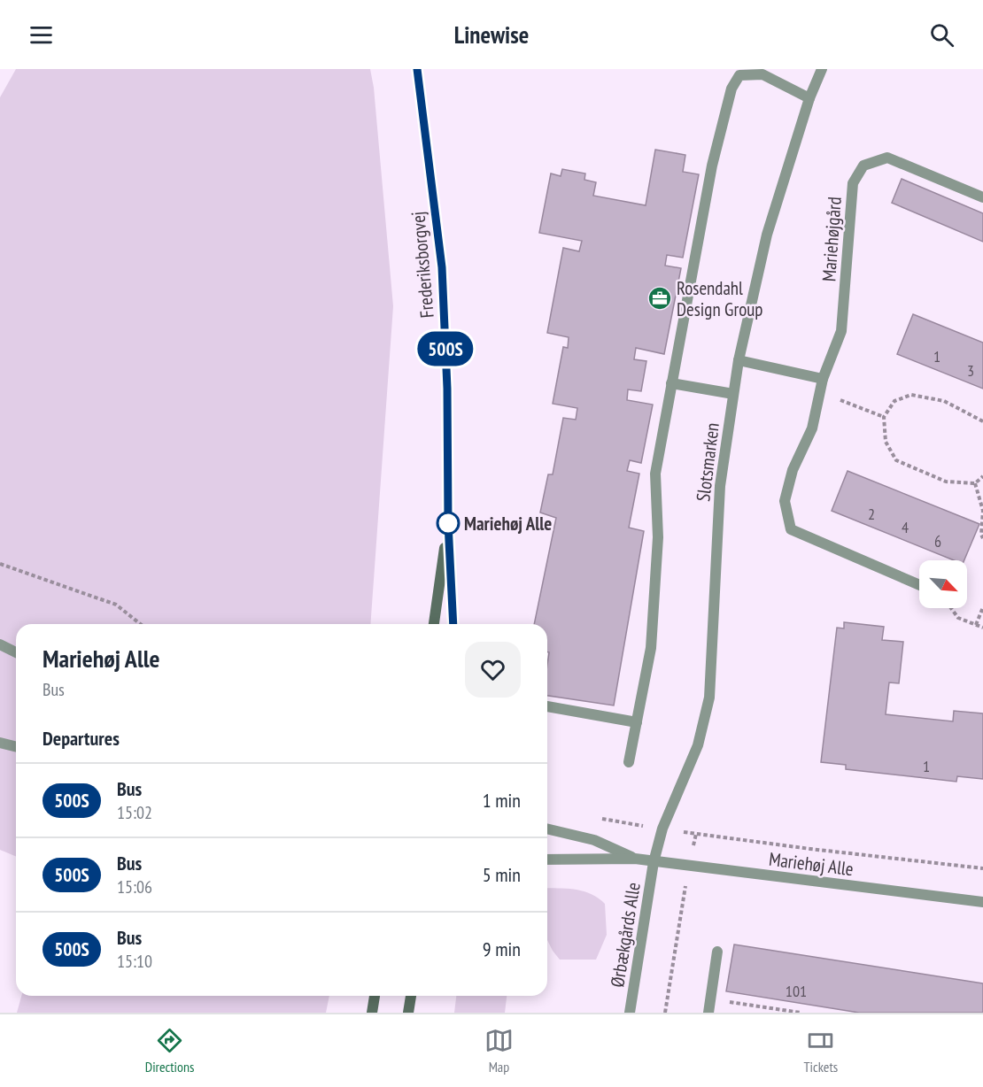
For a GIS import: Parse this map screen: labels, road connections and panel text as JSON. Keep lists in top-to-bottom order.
{
  "streets": {
    "main road": ["Frederiksborgvej"],
    "street": [
      "Mariehøjgård",
      "Slotsmarken",
      "Mariehøj Alle",
      "Ørbækgårds Alle"
    ]
  },
  "crossings": [
    ["Slotsmarken", "Mariehøj Alle"],
    ["Slotsmarken", "Ørbækgårds Alle"],
    ["Mariehøj Alle", "Ørbækgårds Alle"]
  ],
  "places": {
    "office": ["Rosendahl Design Group"],
    "other": ["Mariehøj Alle"]
  },
  "lines": ["bus line 500S"],
  "house_numbers": [
    "1",
    "3",
    "2",
    "4",
    "6",
    "1",
    "101"
  ],
  "north": "bottom right",
  "page": {
    "header": "Linewise",
    "on_map": "500S",
    "heading": [
      ["Mariehøj Alle", "Bus"],
      "Departures"
    ],
    "list": [
      {
        "mark": "500S",
        "name": "Bus",
        "note": "15:02",
        "value": "1 min"
      },
      {
        "mark": "500S",
        "name": "Bus",
        "note": "15:06",
        "value": "5 min"
      },
      {
        "mark": "500S",
        "name": "Bus",
        "note": "15:10",
        "value": "9 min"
      }
    ],
    "tabs": ["Directions", "Map", "Tickets"]
  }
}
